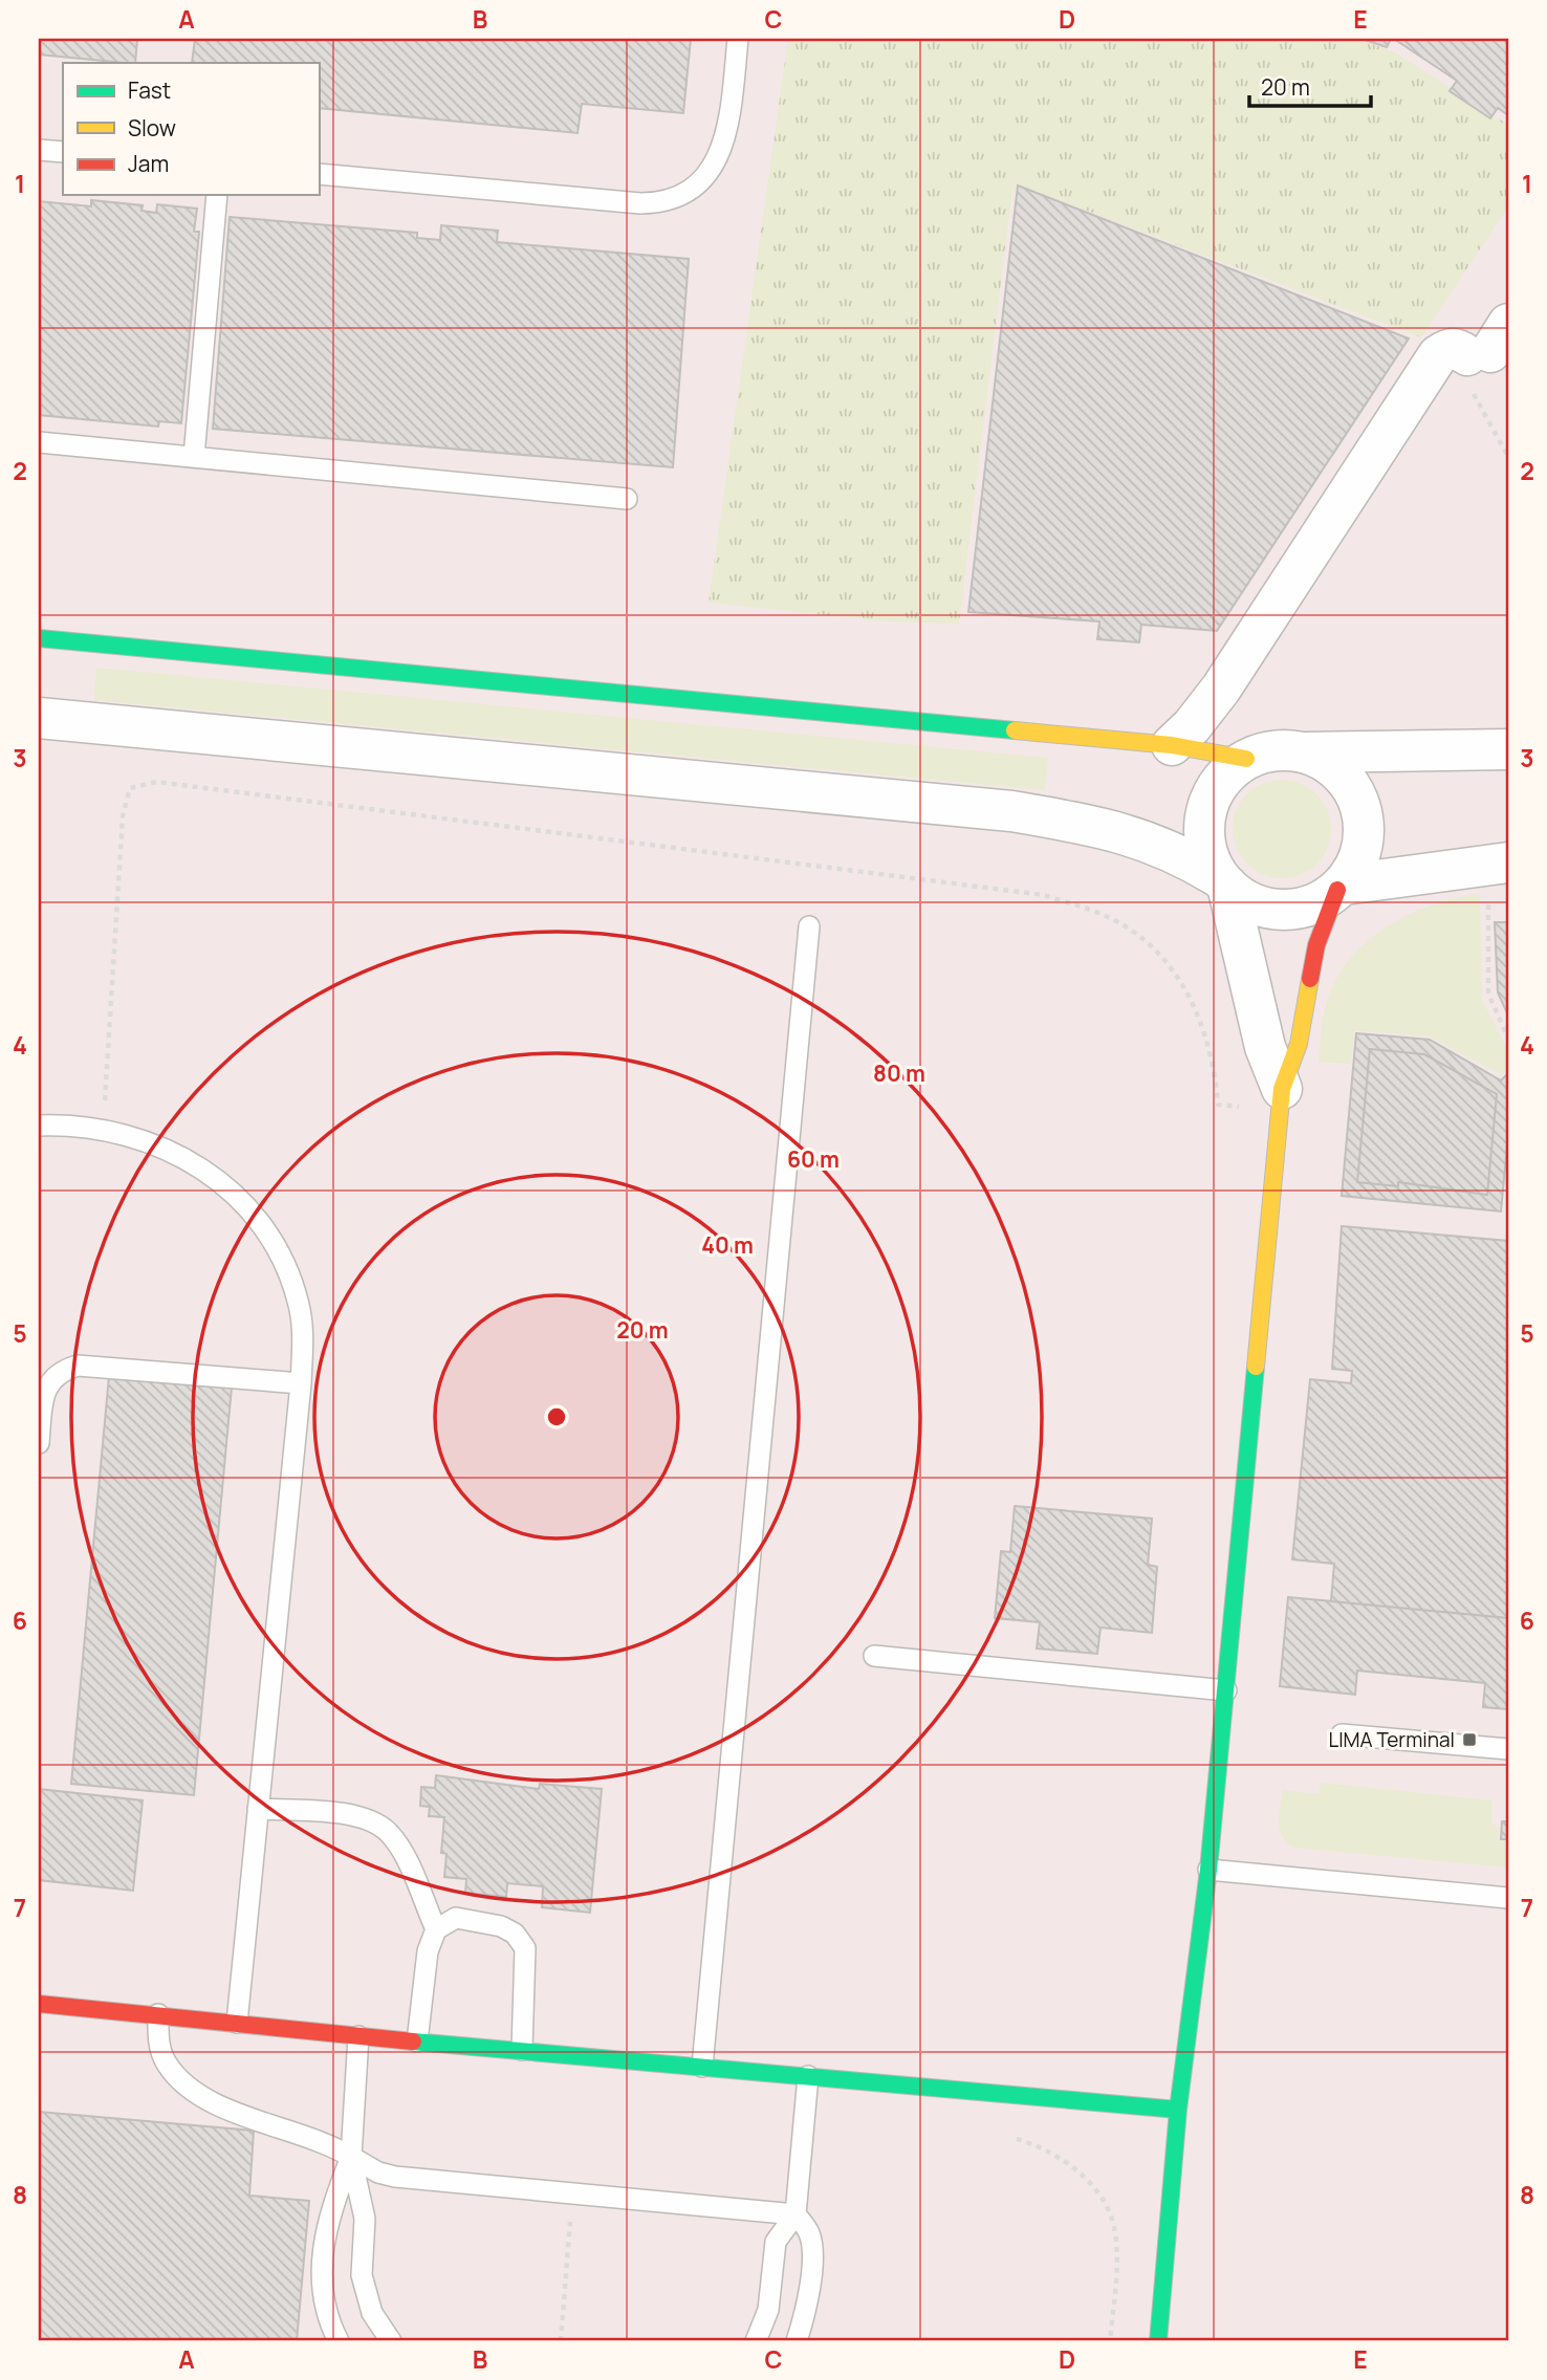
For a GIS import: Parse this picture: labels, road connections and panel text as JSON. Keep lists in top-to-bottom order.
{
  "places": {
    "transit": ["LIMA Terminal"]
  },
  "legend": ["Fast", "Slow", "Jam"],
  "scale_bar": "20 m",
  "grid": {
    "columns": [
      "A",
      "B",
      "C",
      "D",
      "E"
    ],
    "rows": [
      "1",
      "2",
      "3",
      "4",
      "5",
      "6",
      "7",
      "8"
    ]
  },
  "rings": [
    "80 m",
    "60 m",
    "40 m",
    "20 m"
  ]
}
